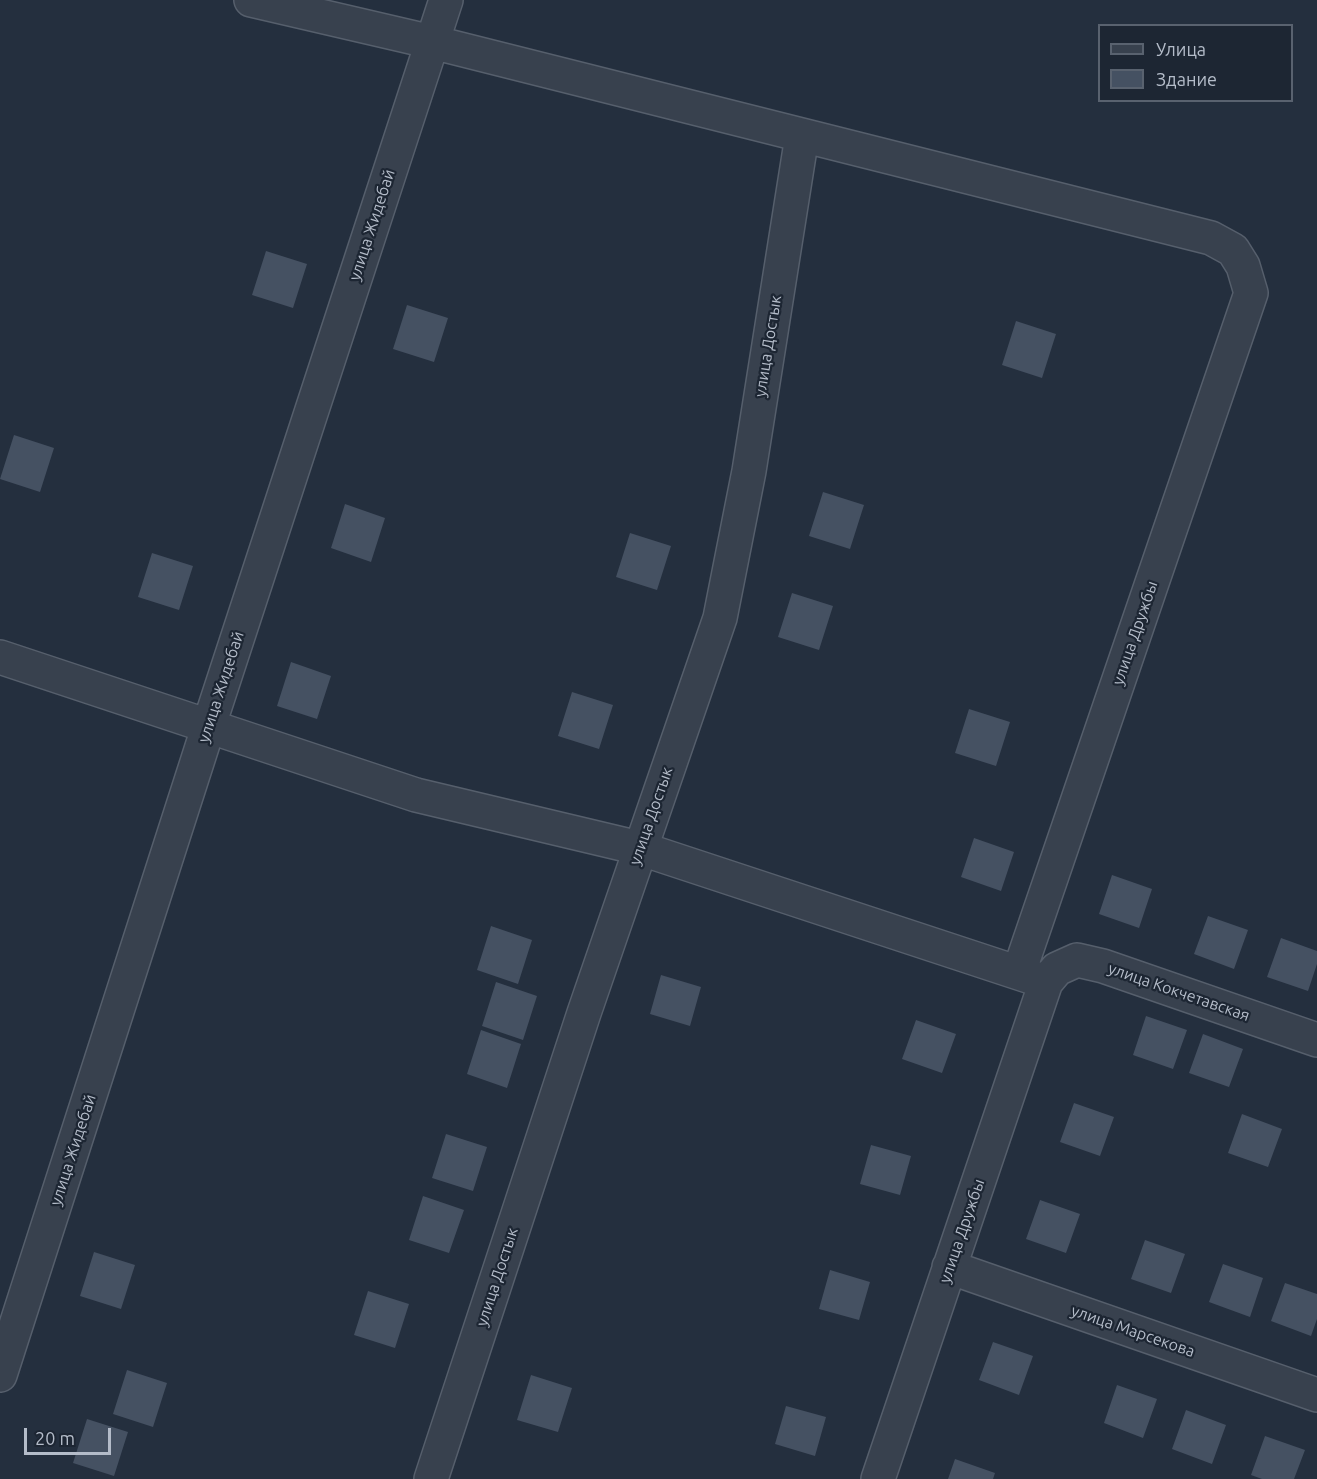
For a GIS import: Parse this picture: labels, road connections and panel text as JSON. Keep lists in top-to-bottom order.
{
  "streets": {
    "street": [
      "улица Жидебай",
      "улица Достык",
      "улица Дружбы",
      "улица Кокчетавская",
      "улица Марсекова"
    ]
  },
  "crossings": [
    ["улица Достык", "улица Дружбы"],
    ["улица Дружбы", "улица Кокчетавская"],
    ["улица Дружбы", "улица Марсекова"]
  ],
  "legend": ["Улица", "Здание"],
  "scale_bar": "20 m"
}
